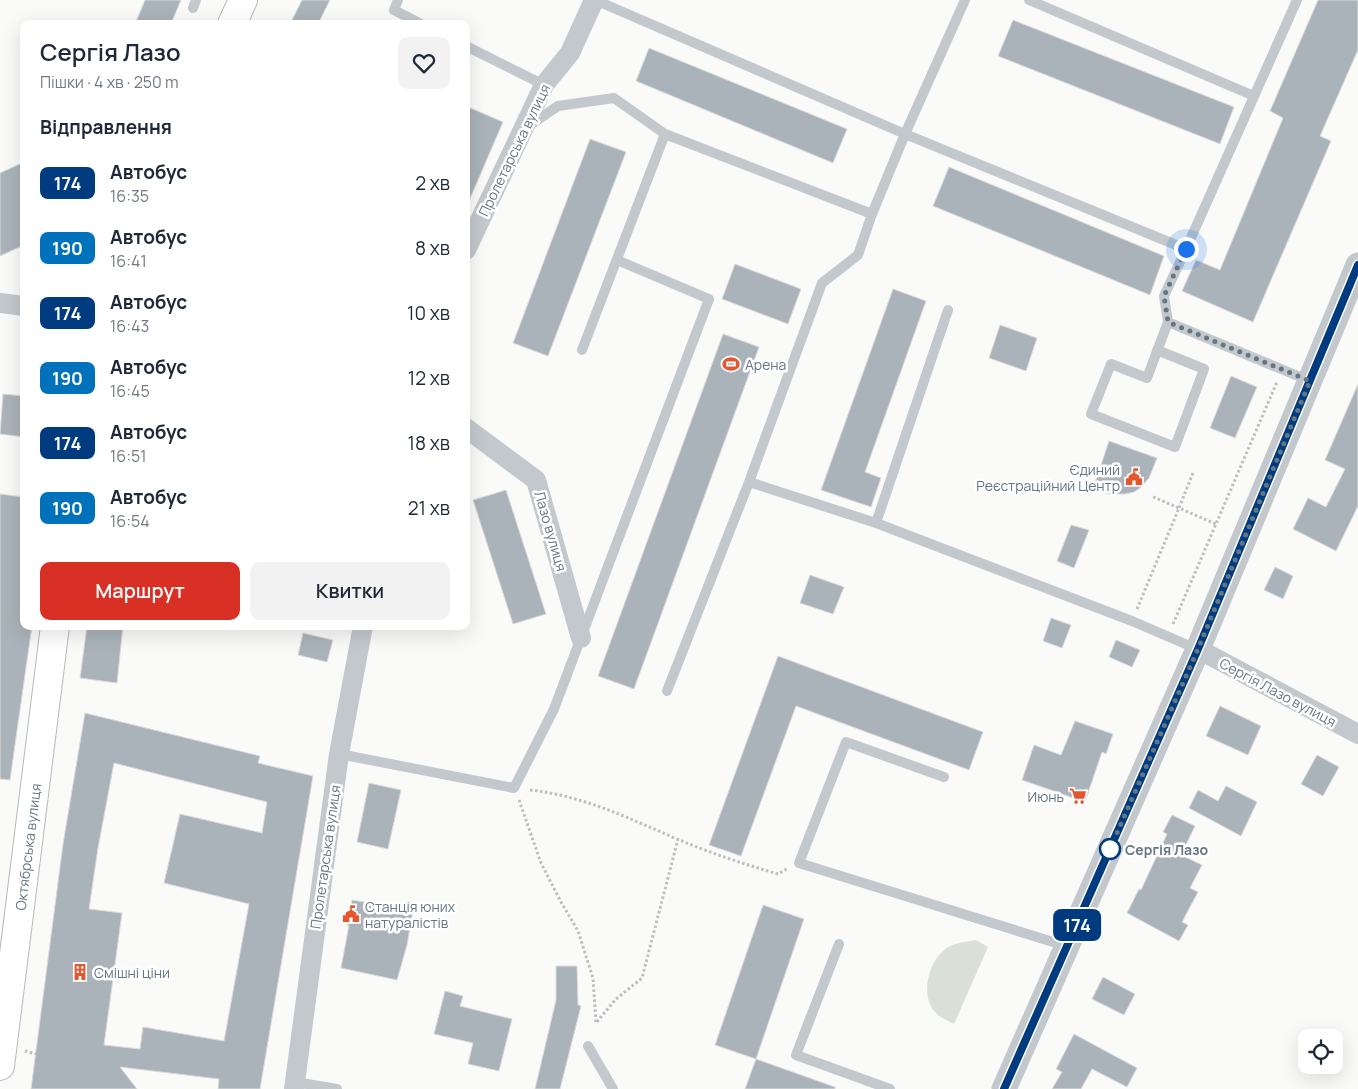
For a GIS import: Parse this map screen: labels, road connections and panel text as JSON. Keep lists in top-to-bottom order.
{
  "streets": {
    "main road": ["Октябрська вулиця"],
    "street": ["Пролетарська вулиця", "Лазо вулиця", "Сергія Лазо вулиця"]
  },
  "places": {
    "sports": ["Арена"],
    "public building": ["Єдиний Реєстраційний Центр", "Станція юних натуралістів"],
    "supermarket": ["Июнь"],
    "other": ["Сергія Лазо"],
    "building": ["Смішні ціни"]
  },
  "lines": ["bus line 174"],
  "page": {
    "on_map": "174",
    "heading": [
      ["Сергія Лазо", "Пішки · 4 хв · 250 m"],
      "Відправлення"
    ],
    "list": [
      {
        "mark": "174",
        "name": "Автобус",
        "note": "16:35",
        "value": "2 хв"
      },
      {
        "mark": "190",
        "name": "Автобус",
        "note": "16:41",
        "value": "8 хв"
      },
      {
        "mark": "174",
        "name": "Автобус",
        "note": "16:43",
        "value": "10 хв"
      },
      {
        "mark": "190",
        "name": "Автобус",
        "note": "16:45",
        "value": "12 хв"
      },
      {
        "mark": "174",
        "name": "Автобус",
        "note": "16:51",
        "value": "18 хв"
      },
      {
        "mark": "190",
        "name": "Автобус",
        "note": "16:54",
        "value": "21 хв"
      }
    ],
    "buttons": ["Маршрут", "Квитки"]
  }
}
